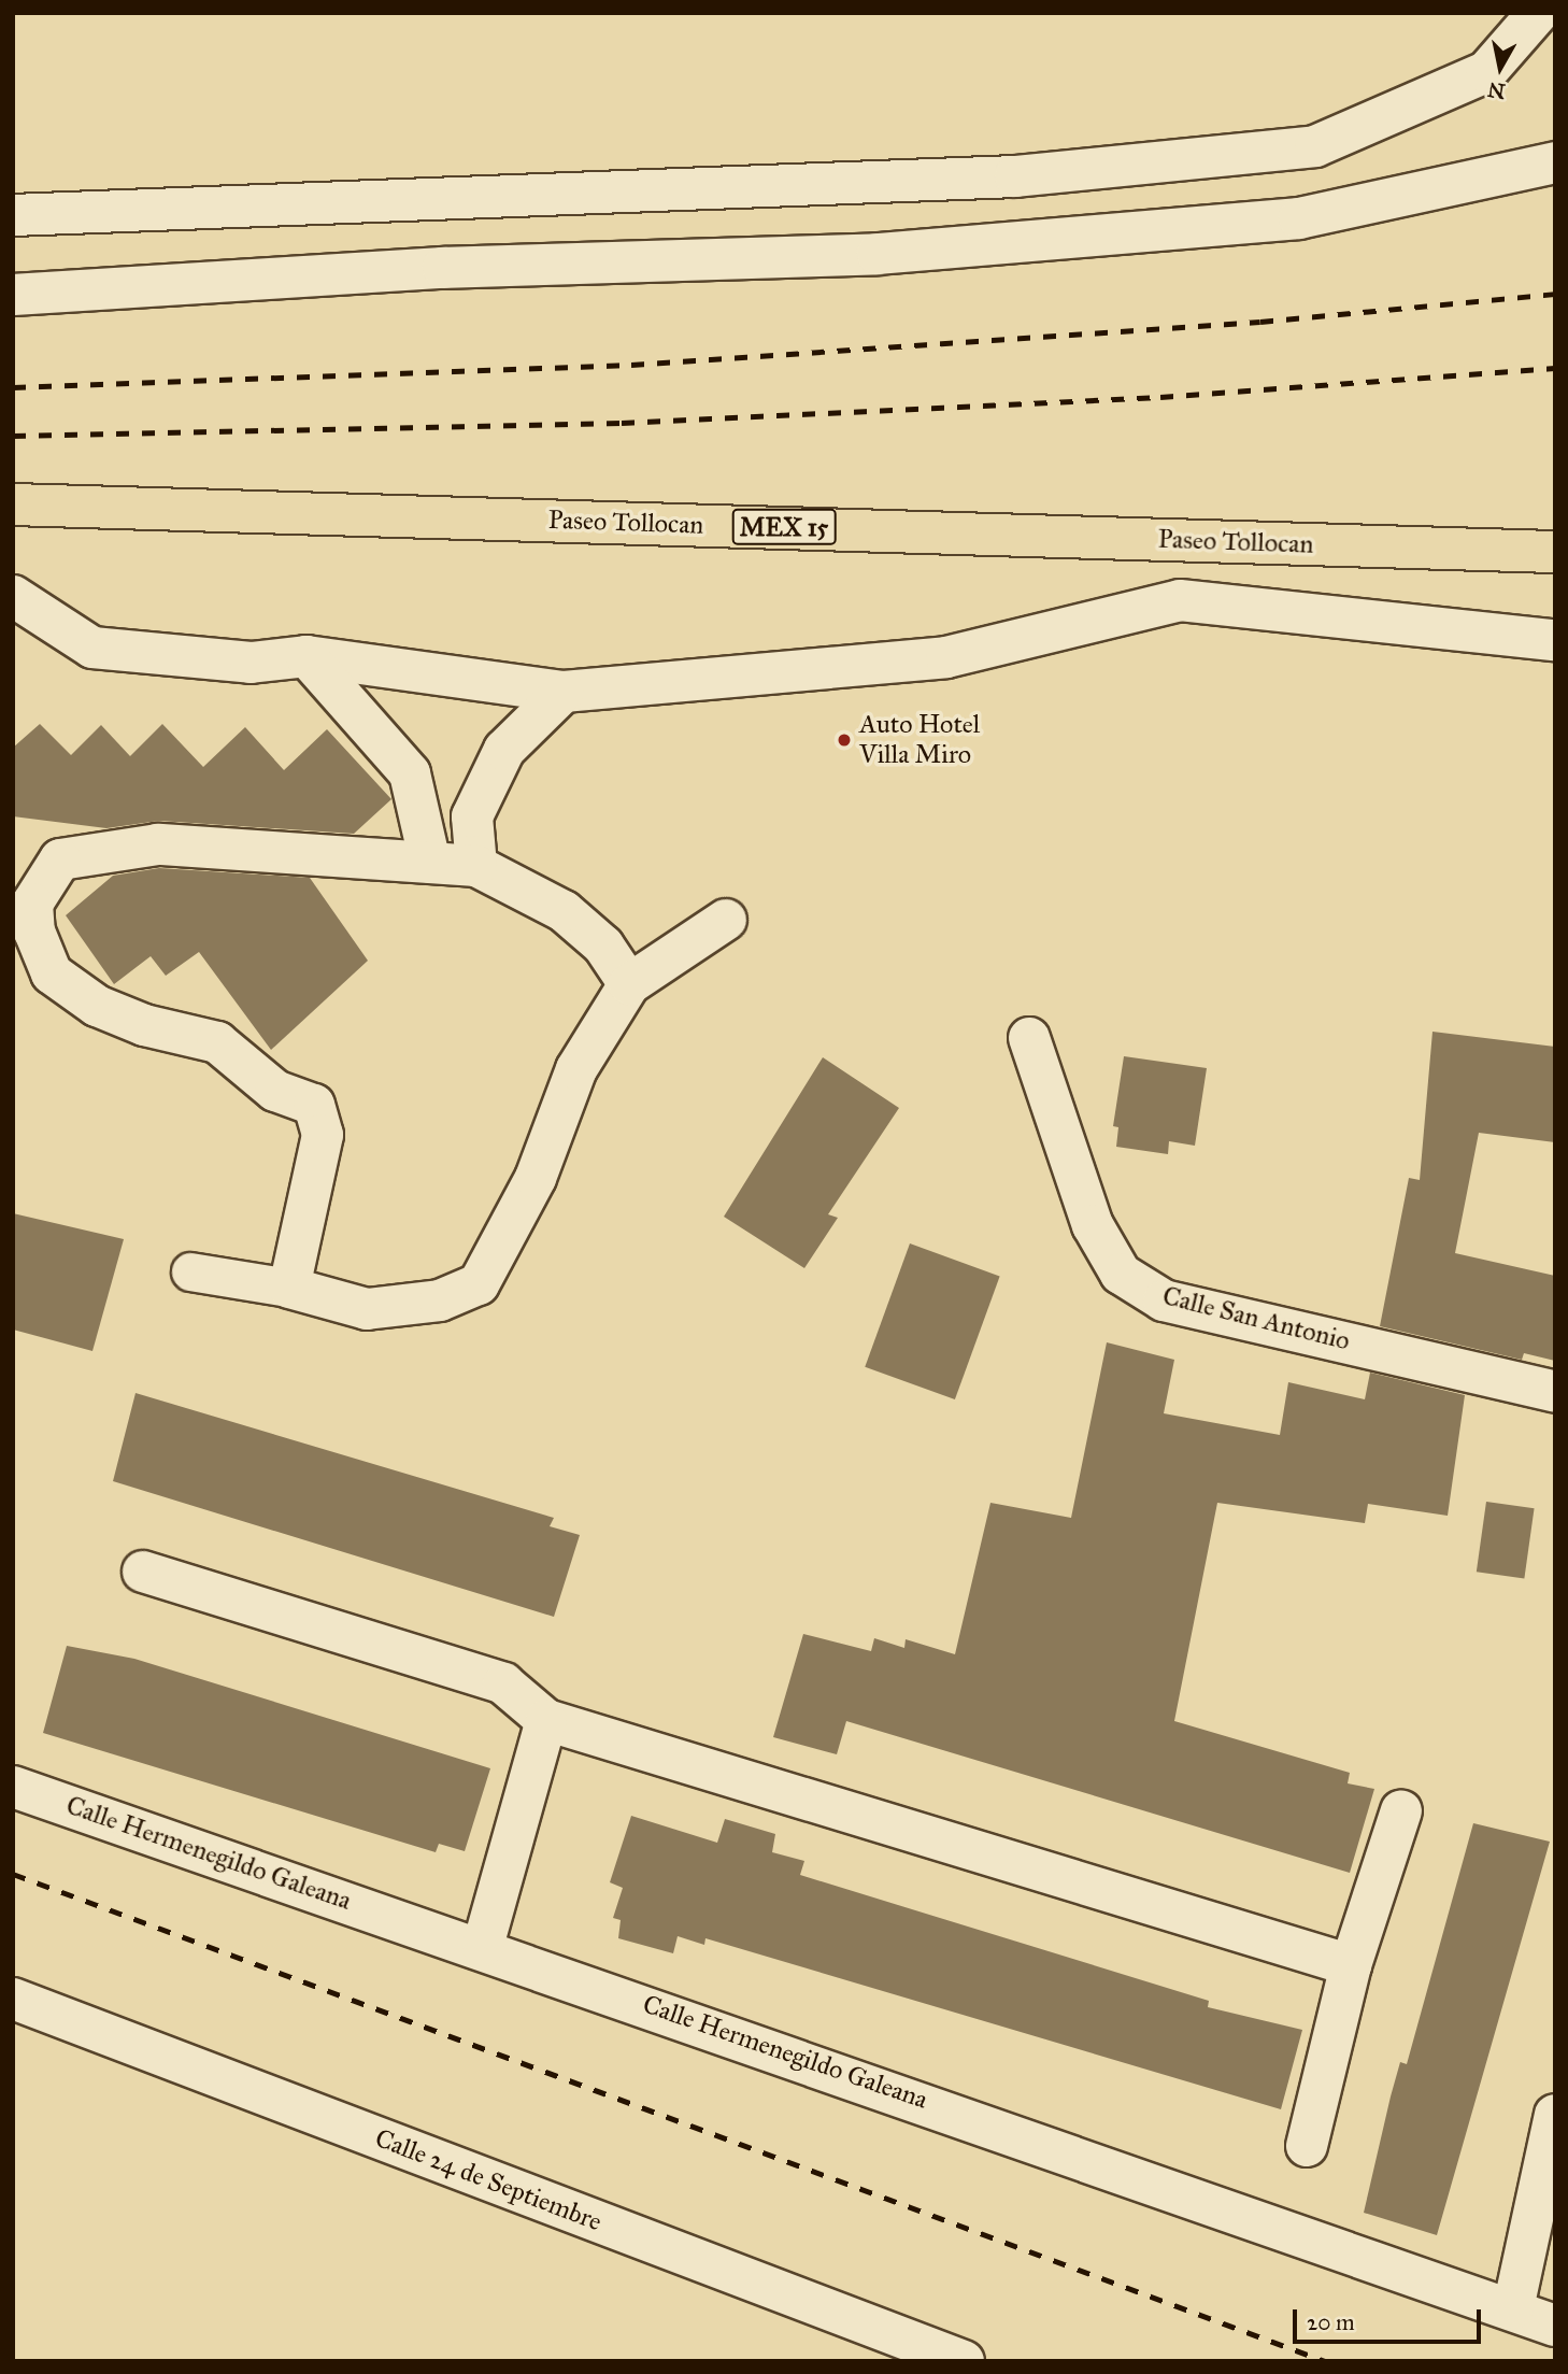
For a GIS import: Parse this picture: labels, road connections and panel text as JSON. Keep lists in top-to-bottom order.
{
  "streets": {
    "highway": ["Paseo Tollocan", "MEX 15"],
    "street": ["Calle San Antonio", "Calle Hermenegildo Galeana", "Calle 24 de Septiembre"]
  },
  "places": ["Auto Hotel Villa Miro"],
  "scale_bar": "20 m",
  "north": "bottom"
}
